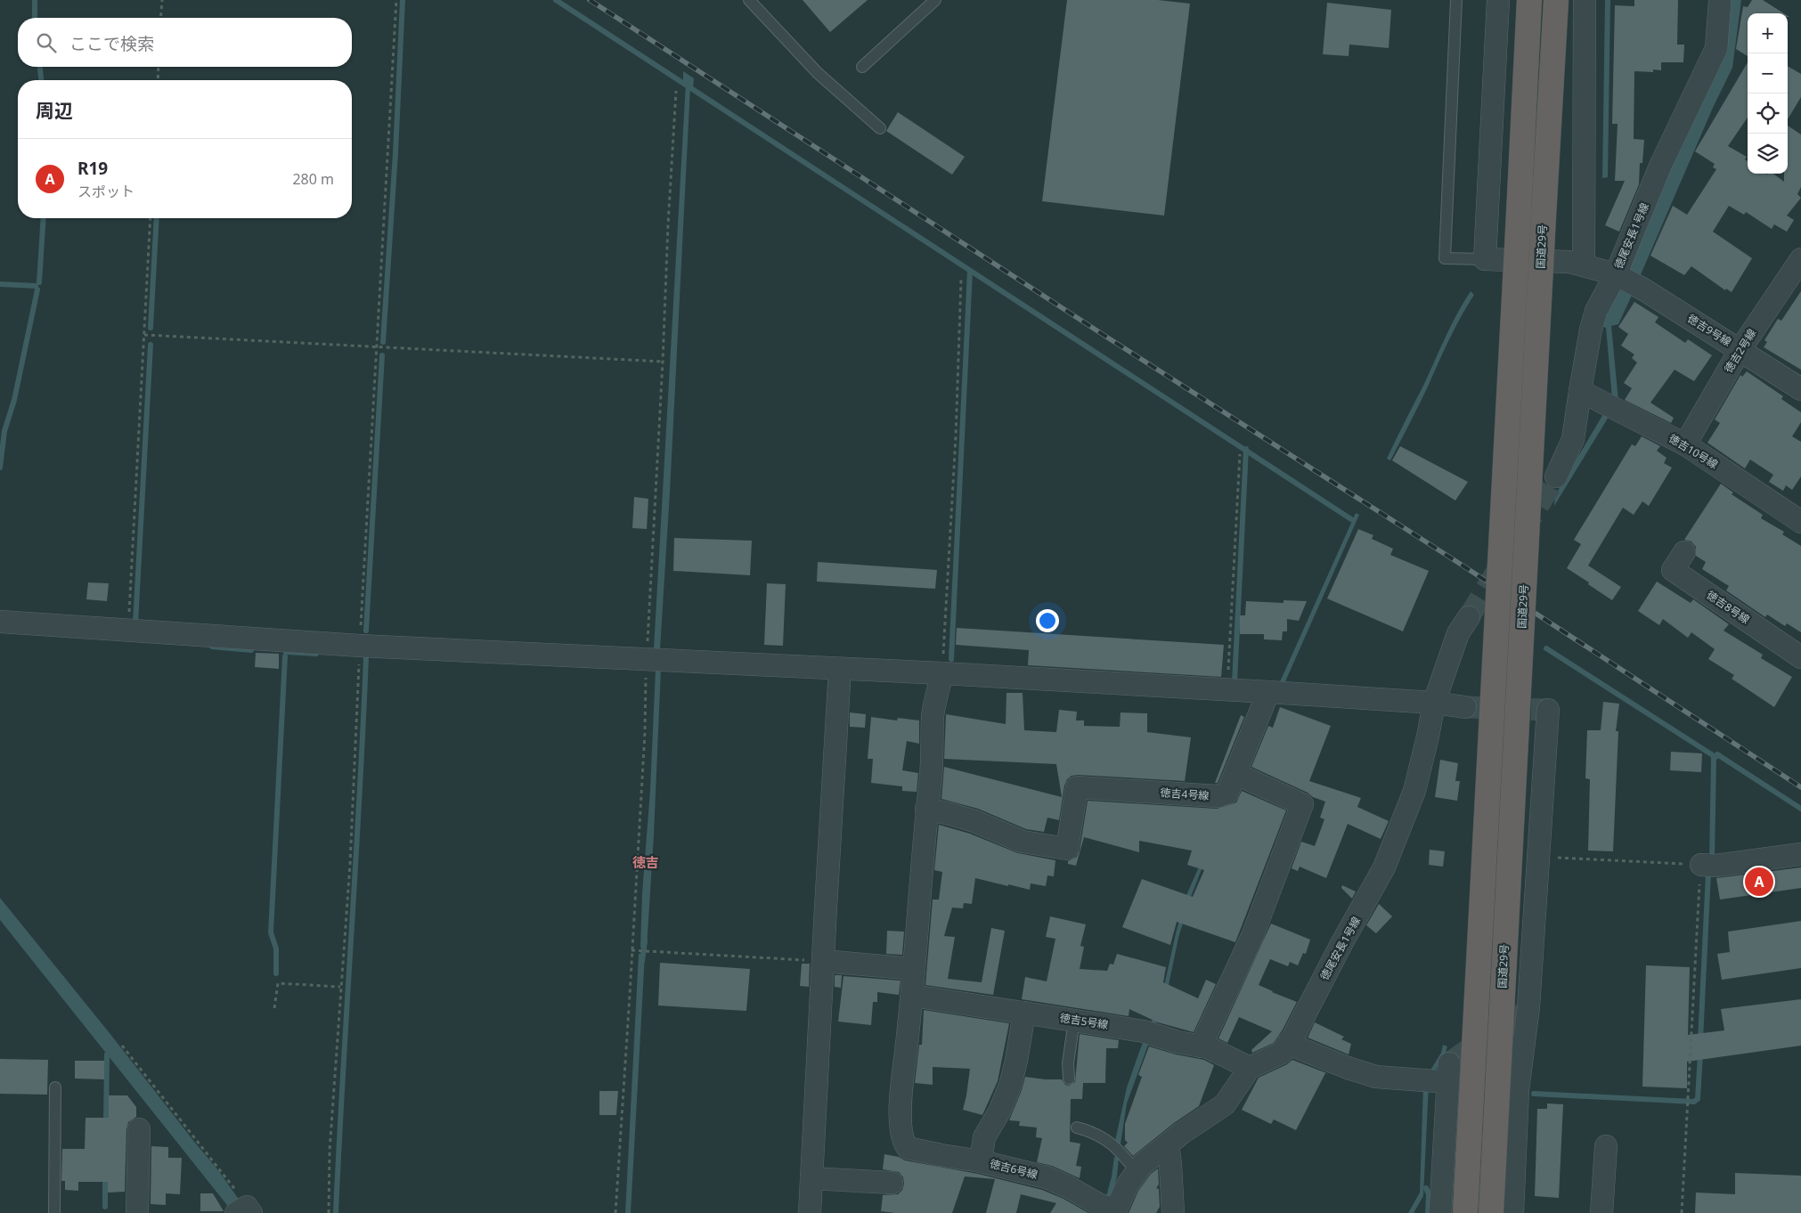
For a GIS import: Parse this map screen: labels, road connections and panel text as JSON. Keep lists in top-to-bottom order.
{
  "streets": {
    "highway": ["国道29号"],
    "street": [
      "徳尾安長1号線",
      "徳吉9号線",
      "徳吉2号線",
      "徳吉10号線",
      "徳吉8号線",
      "徳吉4号線",
      "徳吉5号線",
      "徳吉6号線"
    ]
  },
  "crossings": [
    ["徳尾安長1号線", "徳吉9号線"],
    ["徳尾安長1号線", "徳吉10号線"],
    ["徳尾安長1号線", "徳吉5号線"],
    ["徳尾安長1号線", "徳吉6号線"],
    ["徳吉9号線", "徳吉2号線"],
    ["徳吉2号線", "徳吉10号線"],
    ["徳吉5号線", "徳吉6号線"]
  ],
  "districts": ["徳吉"],
  "page": {
    "map_buttons": ["+", "−"],
    "search": "ここで検索",
    "heading": "周辺",
    "list": [
      {
        "mark": "A",
        "name": "R19",
        "note": "スポット",
        "value": "280 m"
      }
    ],
    "pins": "A"
  }
}
